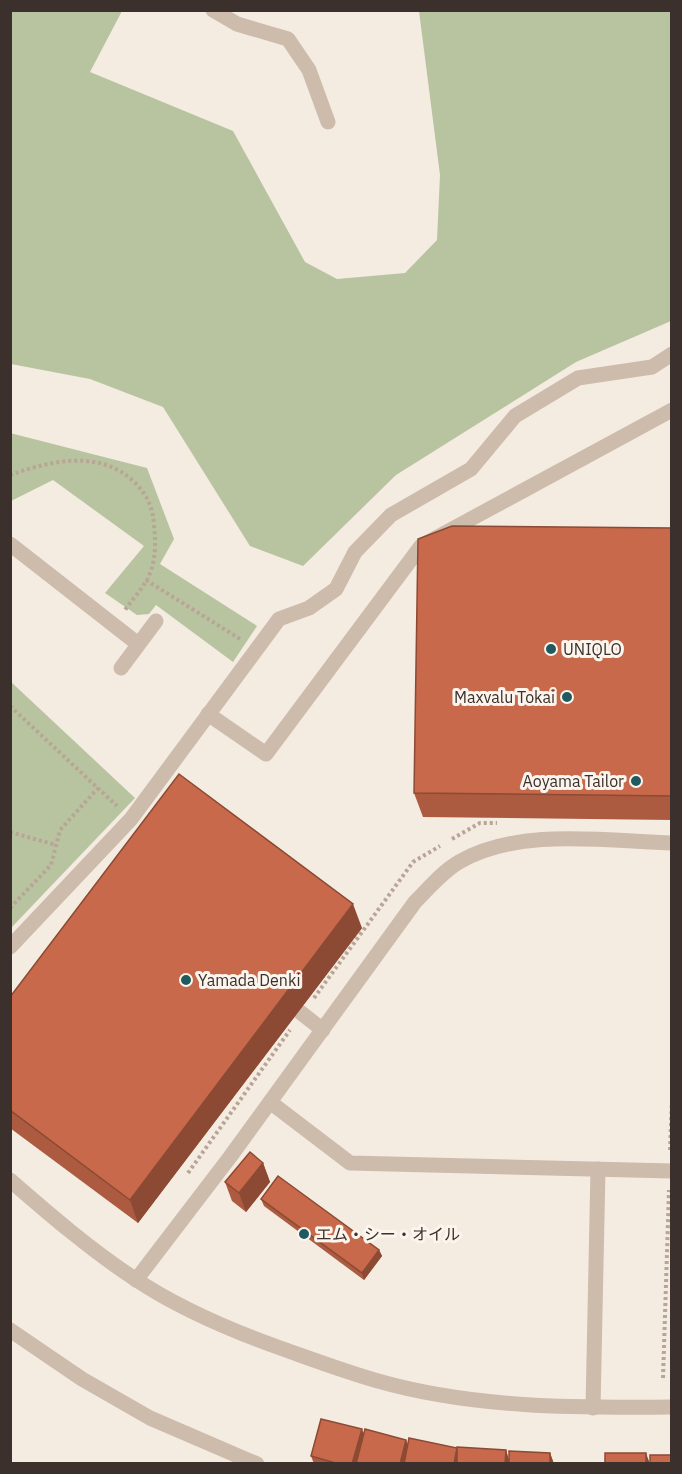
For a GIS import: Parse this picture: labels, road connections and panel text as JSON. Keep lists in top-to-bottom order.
{
  "places": [
    "UNIQLO",
    "Maxvalu Tokai",
    "Aoyama Tailor",
    "Yamada Denki",
    "エム・シー・オイル"
  ]
}
